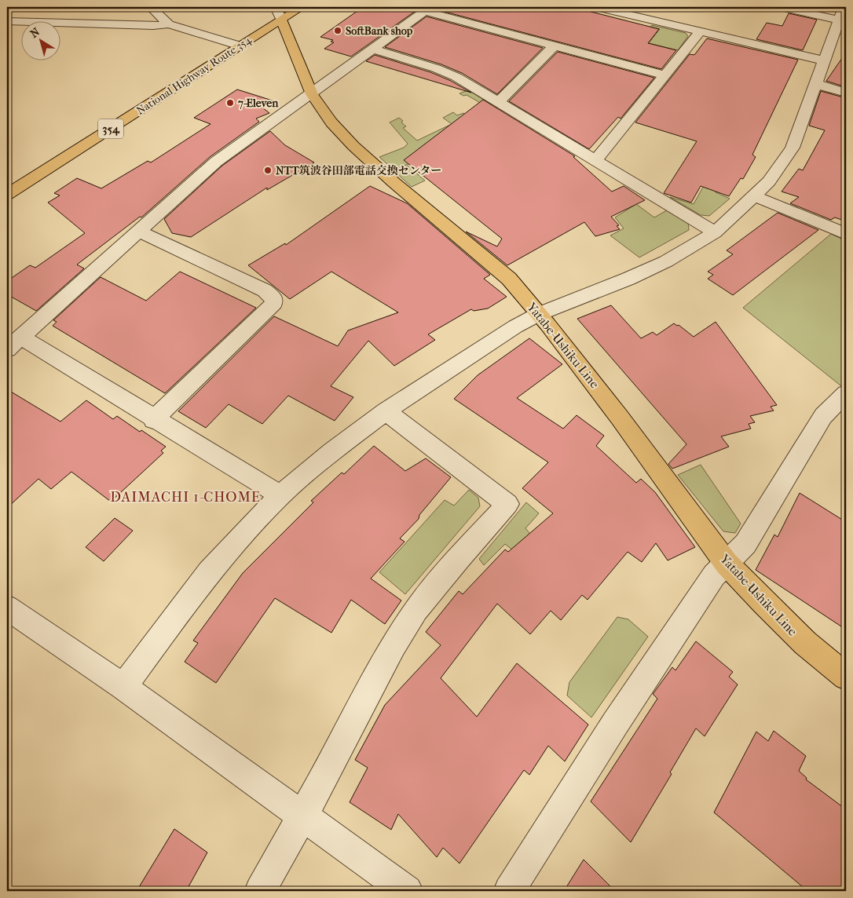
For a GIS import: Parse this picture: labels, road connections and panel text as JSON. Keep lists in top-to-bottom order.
{
  "streets": {
    "main road": ["National Highway Route 354", "354", "Yatabe-Ushiku Line"]
  },
  "crossings": [
    ["National Highway Route 354", "Yatabe-Ushiku Line"]
  ],
  "districts": ["DAIMACHI 1-CHOME"],
  "places": ["SoftBank shop", "7-Eleven", "NTT筑波谷田部電話交換センター"],
  "north": "top left"
}
